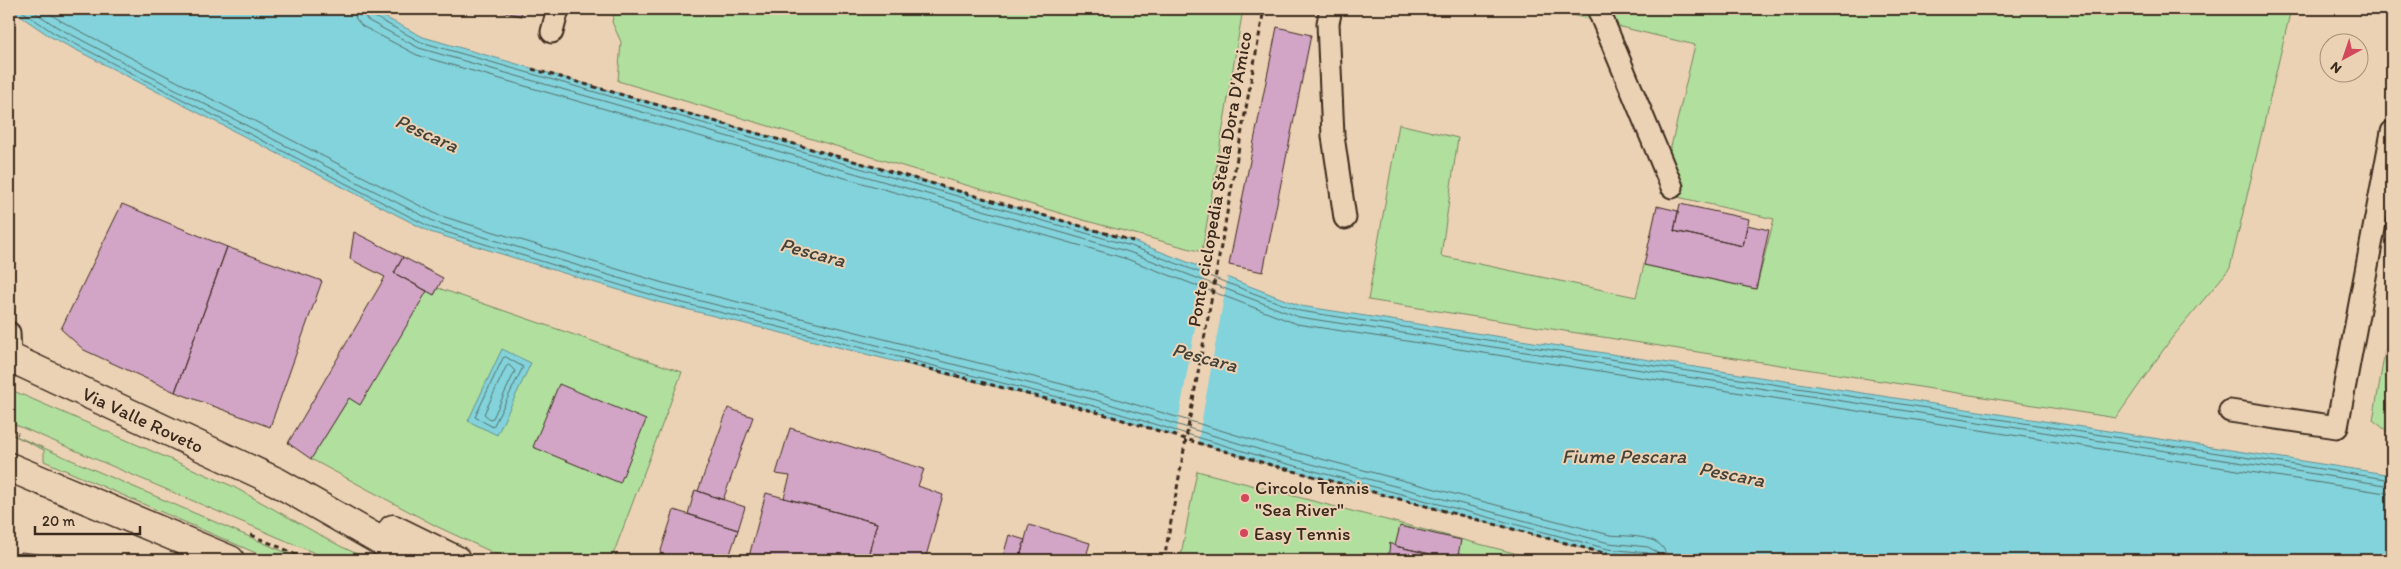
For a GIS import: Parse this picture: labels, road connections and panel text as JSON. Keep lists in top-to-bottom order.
{
  "streets": {
    "street": ["Via Valle Roveto"],
    "path": ["Ponte ciclopedia Stella Dora D'Amico"]
  },
  "water": ["Pescara", "Fiume Pescara"],
  "places": ["Circolo Tennis \"Sea River\"", "Easy Tennis"],
  "scale_bar": "20 m",
  "north": "bottom left"
}
